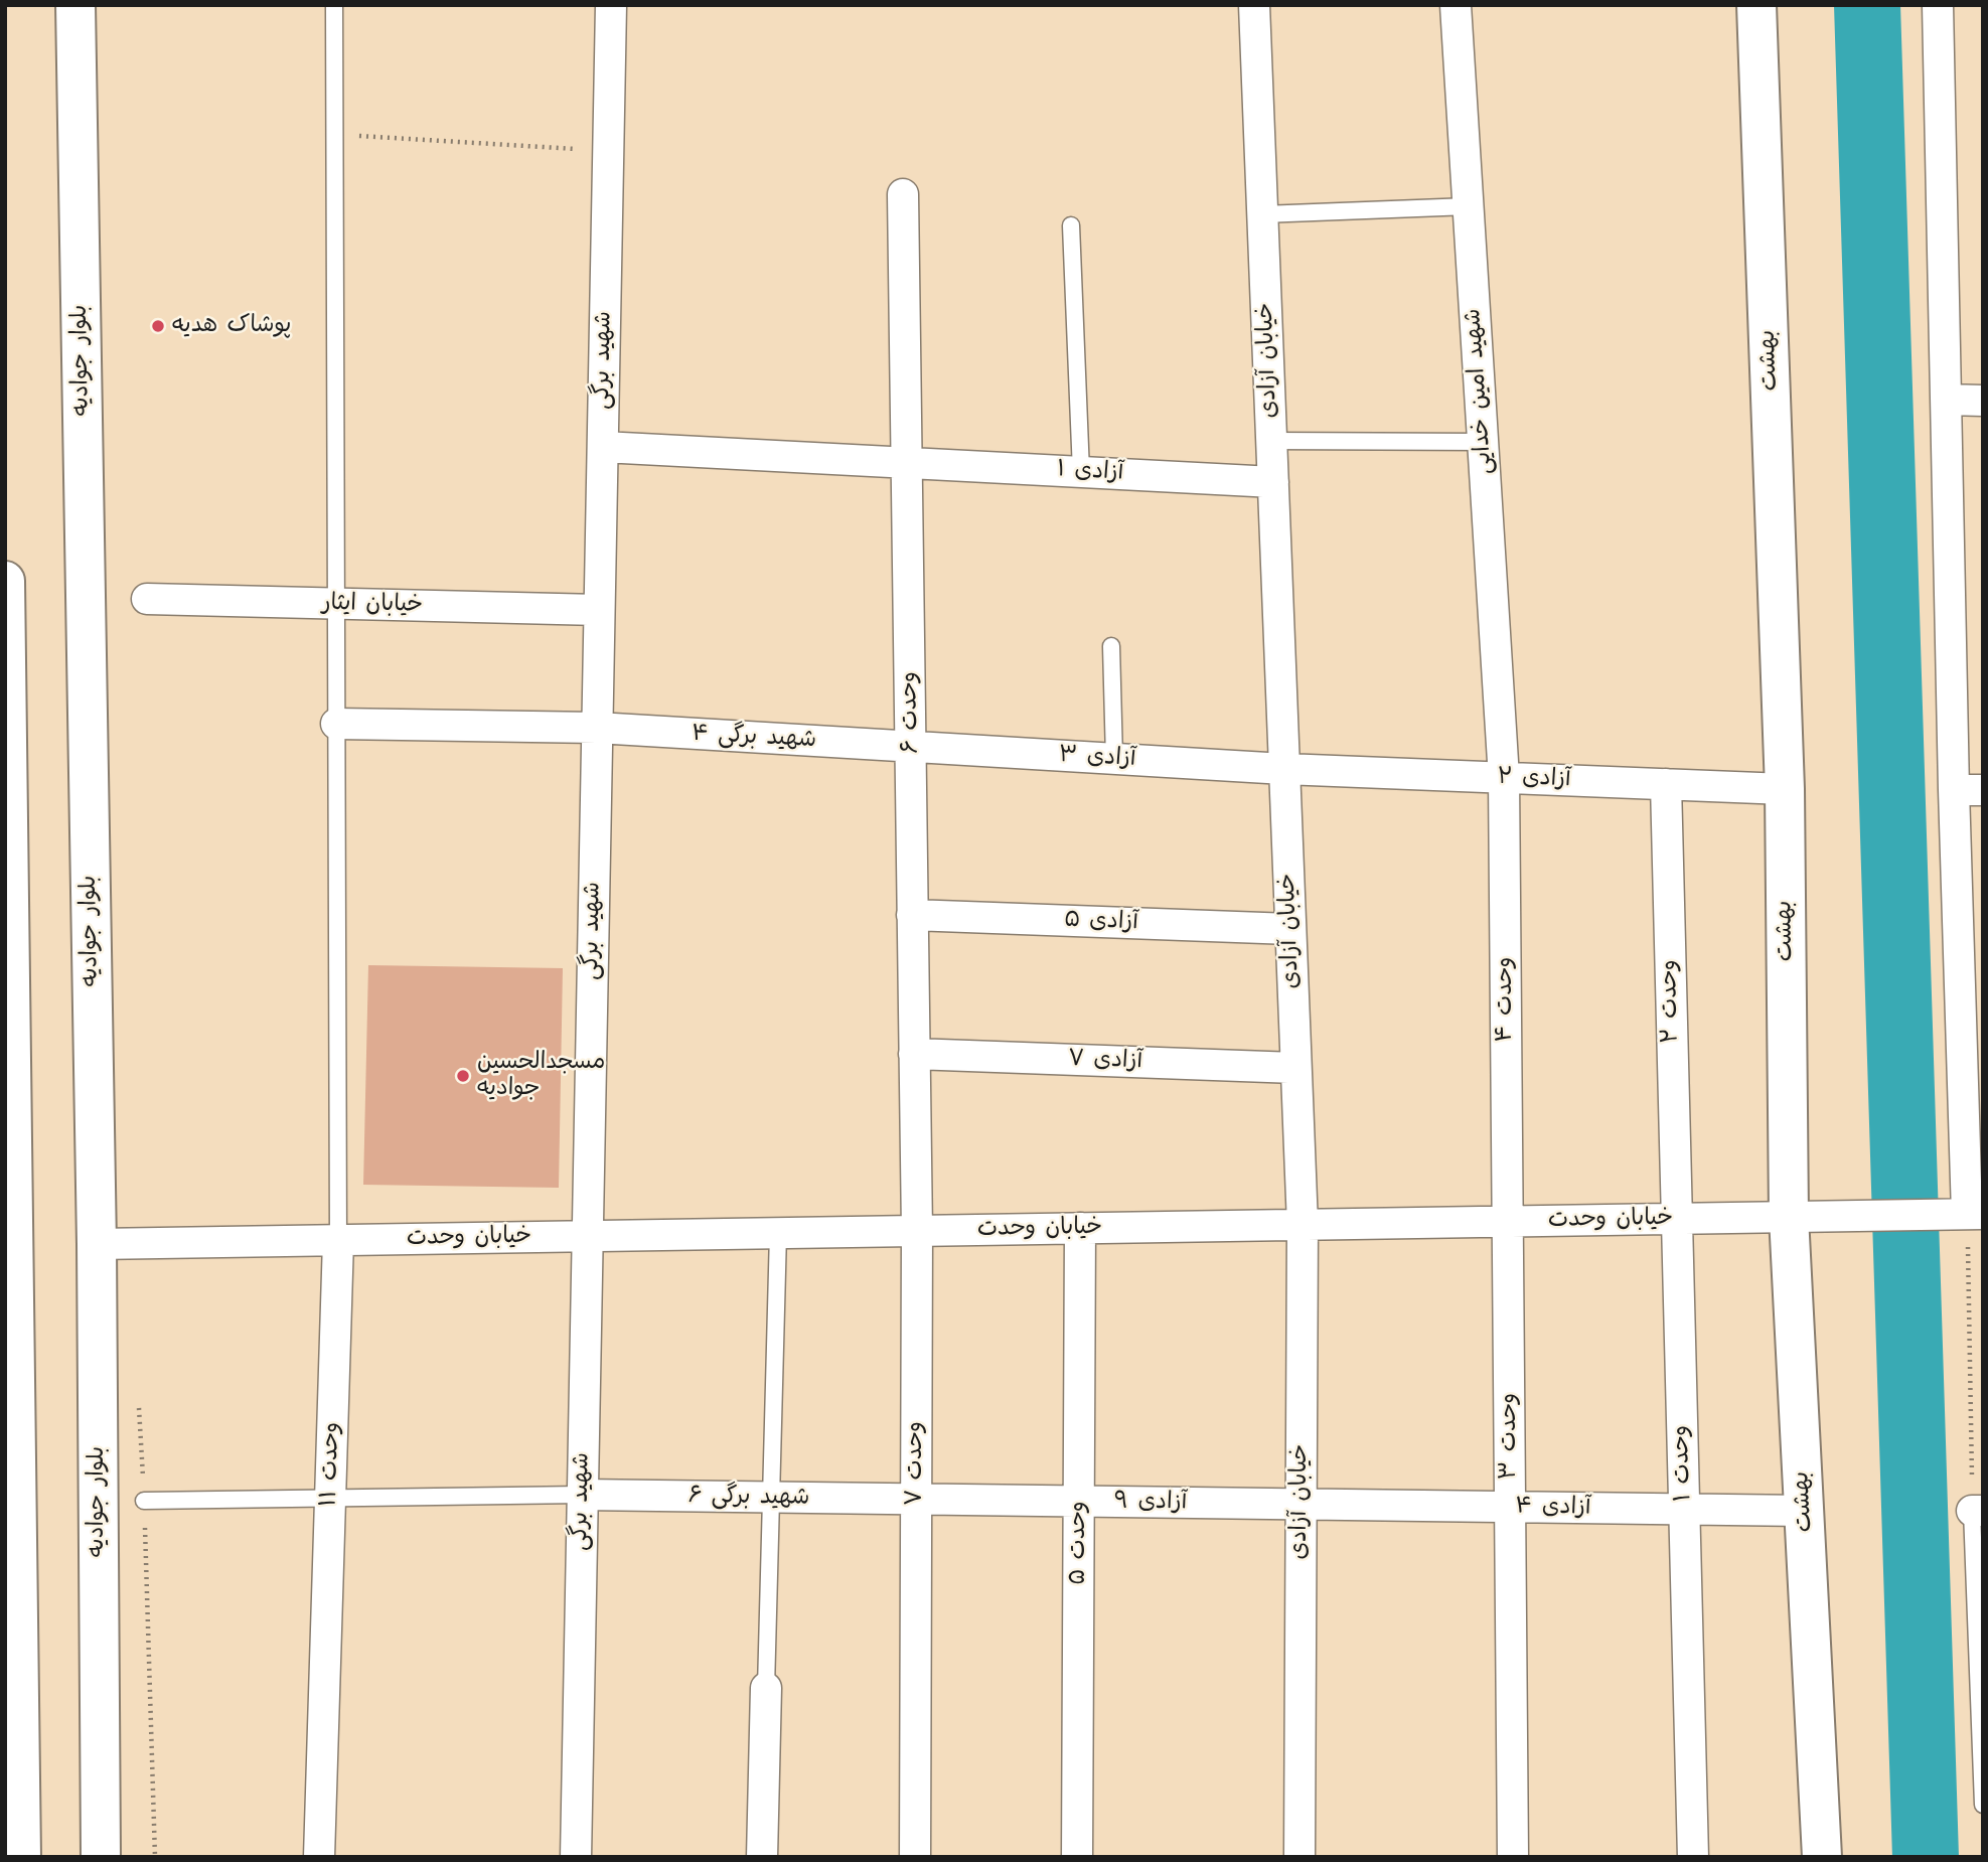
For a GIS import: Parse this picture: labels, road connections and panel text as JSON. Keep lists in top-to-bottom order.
{
  "streets": {
    "main road": ["بلوار جوادیه", "بهشت"],
    "street": [
      "شهید برگی",
      "خیابان آزادی",
      "شهید امین خدایی",
      "آزادی ۱",
      "خیابان ایثار",
      "وحدت ۶",
      "شهید برگی ۴",
      "آزادی ۳",
      "آزادی ۲",
      "آزادی ۵",
      "وحدت ۴",
      "وحدت ۲",
      "آزادی ۷",
      "خیابان وحدت",
      "وحدت ۳",
      "وحدت ۷",
      "وحدت ۱",
      "وحدت ۱۱",
      "شهید برگی ۶",
      "آزادی ۹",
      "آزادی ۴",
      "وحدت ۵"
    ]
  },
  "crossings": [
    ["بلوار جوادیه", "خیابان وحدت"],
    ["شهید برگی", "آزادی ۱"],
    ["شهید برگی", "خیابان ایثار"],
    ["شهید برگی", "شهید برگی ۴"],
    ["شهید برگی", "خیابان وحدت"],
    ["شهید برگی", "شهید برگی ۶"],
    ["خیابان آزادی", "آزادی ۱"],
    ["خیابان آزادی", "آزادی ۳"],
    ["خیابان آزادی", "آزادی ۲"],
    ["خیابان آزادی", "آزادی ۵"],
    ["خیابان آزادی", "آزادی ۷"],
    ["خیابان آزادی", "خیابان وحدت"],
    ["خیابان آزادی", "آزادی ۹"],
    ["خیابان آزادی", "آزادی ۴"],
    ["بهشت", "آزادی ۲"],
    ["بهشت", "خیابان وحدت"],
    ["بهشت", "آزادی ۴"],
    ["شهید امین خدایی", "آزادی ۲"],
    ["شهید امین خدایی", "وحدت ۴"],
    ["آزادی ۱", "وحدت ۶"],
    ["وحدت ۶", "شهید برگی ۴"],
    ["وحدت ۶", "آزادی ۳"],
    ["وحدت ۶", "آزادی ۵"],
    ["وحدت ۶", "آزادی ۷"],
    ["وحدت ۶", "خیابان وحدت"],
    ["وحدت ۶", "وحدت ۷"],
    ["شهید برگی ۴", "آزادی ۳"],
    ["آزادی ۳", "آزادی ۲"],
    ["آزادی ۲", "وحدت ۴"],
    ["آزادی ۲", "وحدت ۲"],
    ["وحدت ۴", "خیابان وحدت"],
    ["وحدت ۴", "وحدت ۳"],
    ["وحدت ۲", "خیابان وحدت"],
    ["وحدت ۲", "وحدت ۱"],
    ["خیابان وحدت", "وحدت ۳"],
    ["خیابان وحدت", "وحدت ۷"],
    ["خیابان وحدت", "وحدت ۱"],
    ["خیابان وحدت", "وحدت ۱۱"],
    ["خیابان وحدت", "وحدت ۵"],
    ["وحدت ۳", "آزادی ۴"],
    ["وحدت ۷", "شهید برگی ۶"],
    ["وحدت ۷", "آزادی ۹"],
    ["وحدت ۱", "آزادی ۴"],
    ["شهید برگی ۶", "آزادی ۹"],
    ["آزادی ۹", "آزادی ۴"],
    ["آزادی ۹", "وحدت ۵"]
  ],
  "places": ["پوشاک هدیه", "مسجدالحسین جوادیه"]
}
